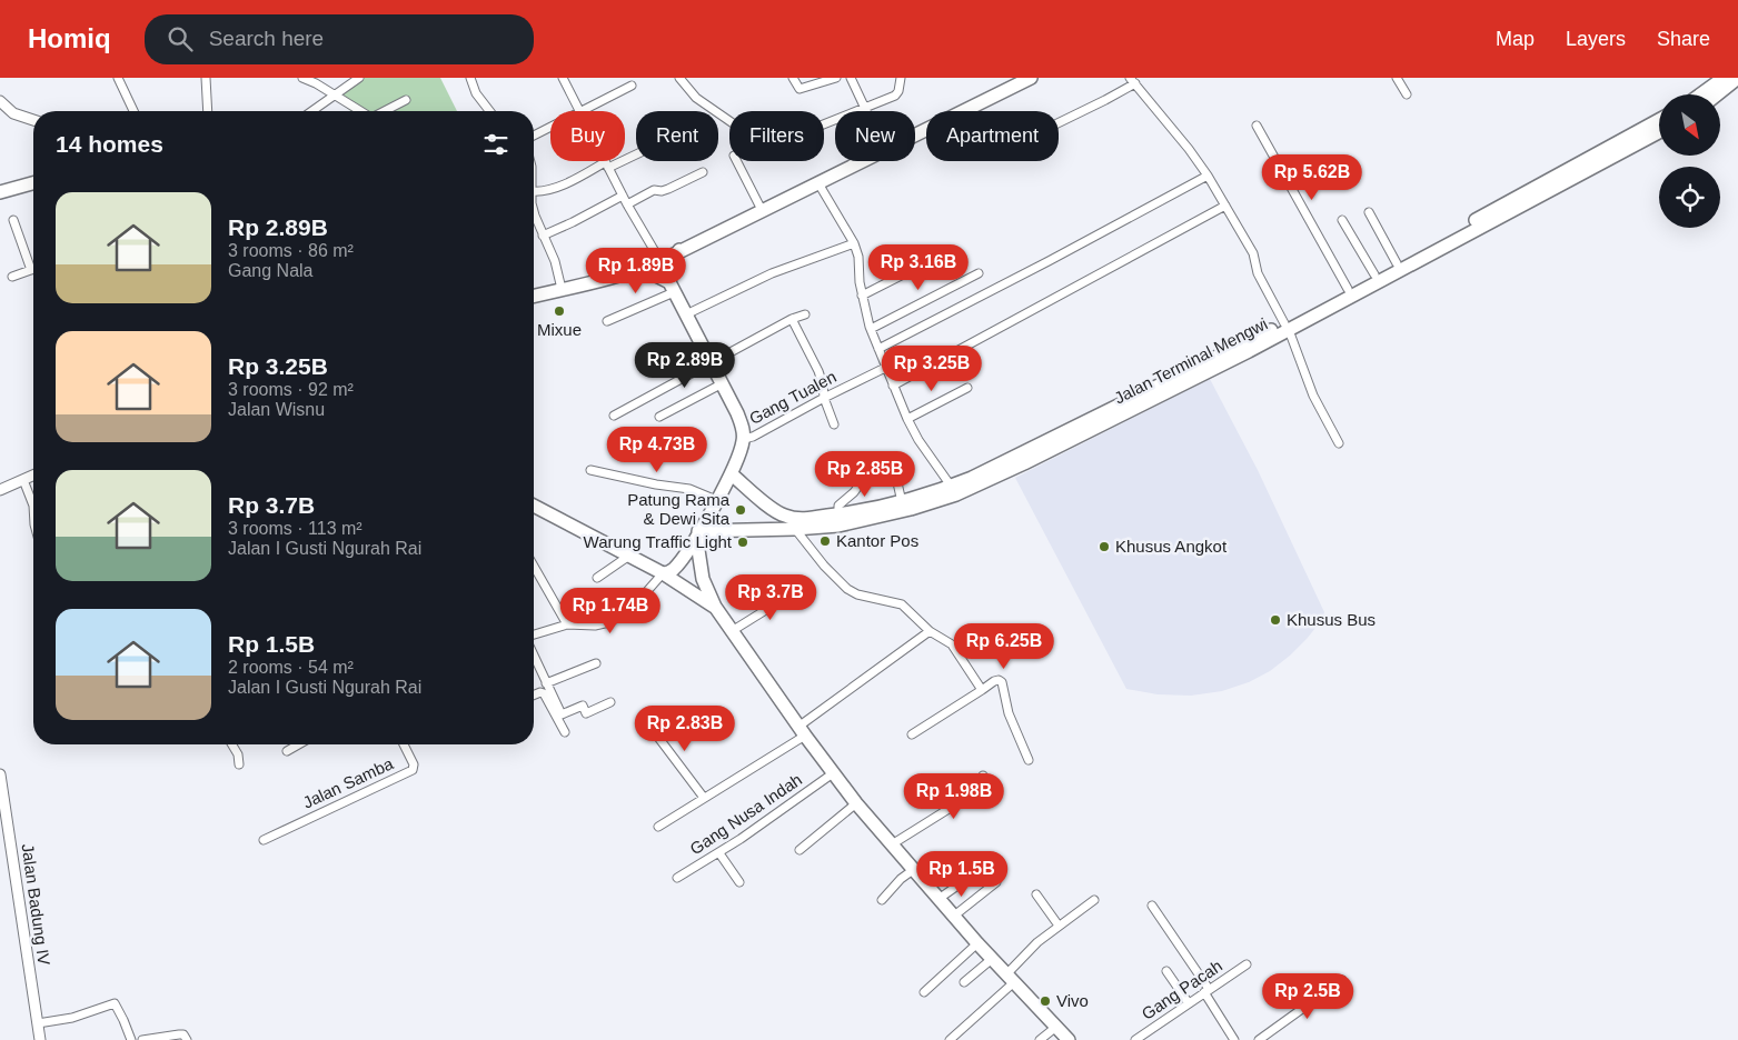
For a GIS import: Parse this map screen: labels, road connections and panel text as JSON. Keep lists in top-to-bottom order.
{
  "streets": {
    "highway": ["Jalan Terminal Mengwi"],
    "street": [
      "Gang Tualen",
      "Jalan Samba",
      "Gang Nusa Indah",
      "Jalan Badung IV",
      "Gang Pacah"
    ]
  },
  "places": [
    "Mixue",
    "Patung Rama & Dewi Sita",
    "Kantor Pos",
    "Warung Traffic Light",
    "Khusus Angkot",
    "Khusus Bus",
    "Vivo"
  ],
  "north": "bottom right",
  "page": {
    "header": "Homiq",
    "search": "Search here",
    "nav": ["Map", "Layers", "Share"],
    "chip": [
      "Buy",
      "Rent",
      "Filters",
      "New",
      "Apartment"
    ],
    "heading": "14 homes",
    "price": [
      "Rp 5.62B",
      "Rp 3.16B",
      "Rp 1.89B",
      "Rp 2.89B",
      "Rp 3.25B",
      "Rp 4.73B",
      "Rp 2.85B",
      "Rp 3.7B",
      "Rp 1.74B",
      "Rp 6.25B",
      "Rp 2.83B",
      "Rp 1.98B",
      "Rp 1.5B",
      "Rp 2.5B"
    ],
    "list": [
      {
        "name": "Rp 2.89B",
        "note": "3 rooms · 86 m² · Gang Nala"
      },
      {
        "name": "Rp 3.25B",
        "note": "3 rooms · 92 m² · Jalan Wisnu"
      },
      {
        "name": "Rp 3.7B",
        "note": "3 rooms · 113 m² · Jalan I Gusti Ngurah Rai"
      },
      {
        "name": "Rp 1.5B",
        "note": "2 rooms · 54 m² · Jalan I Gusti Ngurah Rai"
      }
    ]
  }
}
